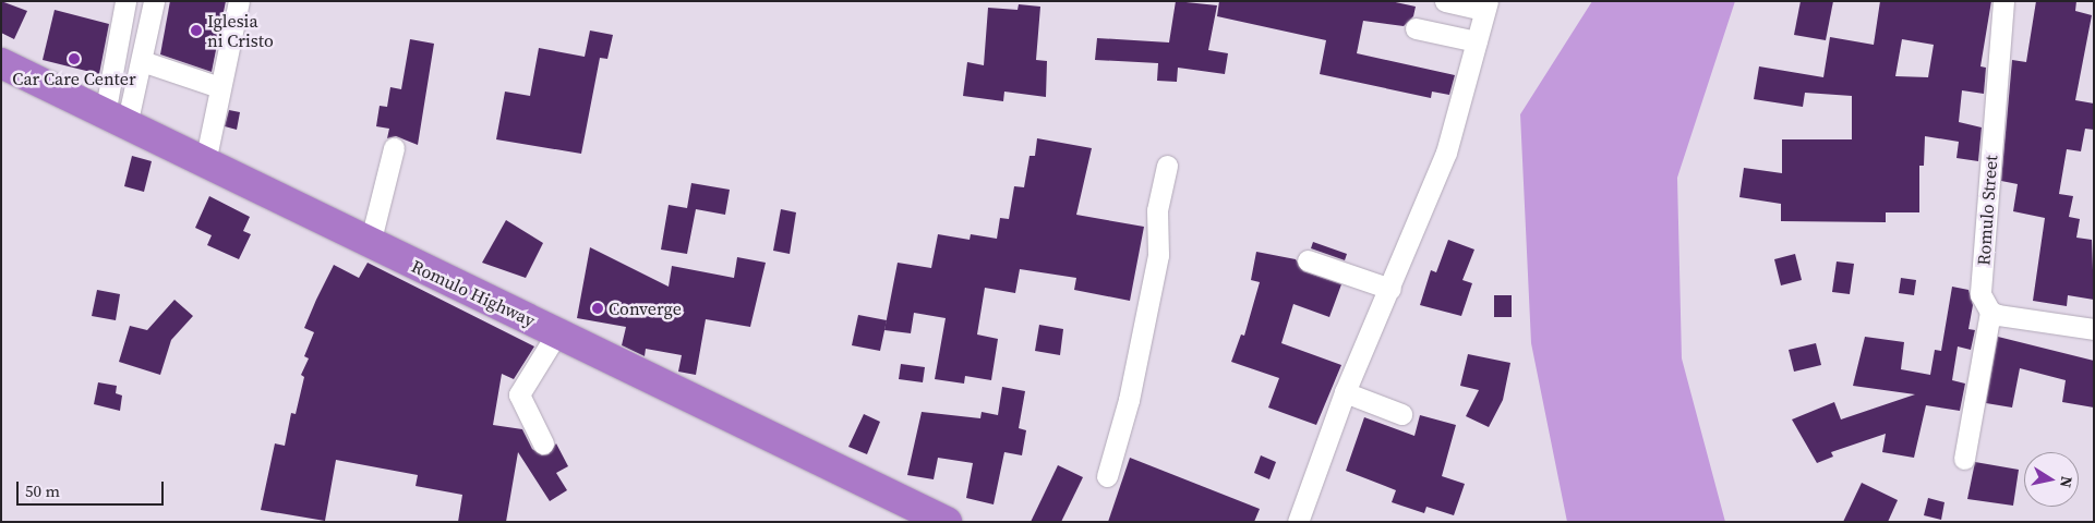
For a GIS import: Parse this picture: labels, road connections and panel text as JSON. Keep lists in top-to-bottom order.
{
  "streets": {
    "highway": ["Romulo Highway"],
    "street": ["Romulo Street"]
  },
  "places": ["Iglesia ni Cristo", "Car Care Center", "Converge"],
  "scale_bar": "50 m",
  "north": "right"
}
